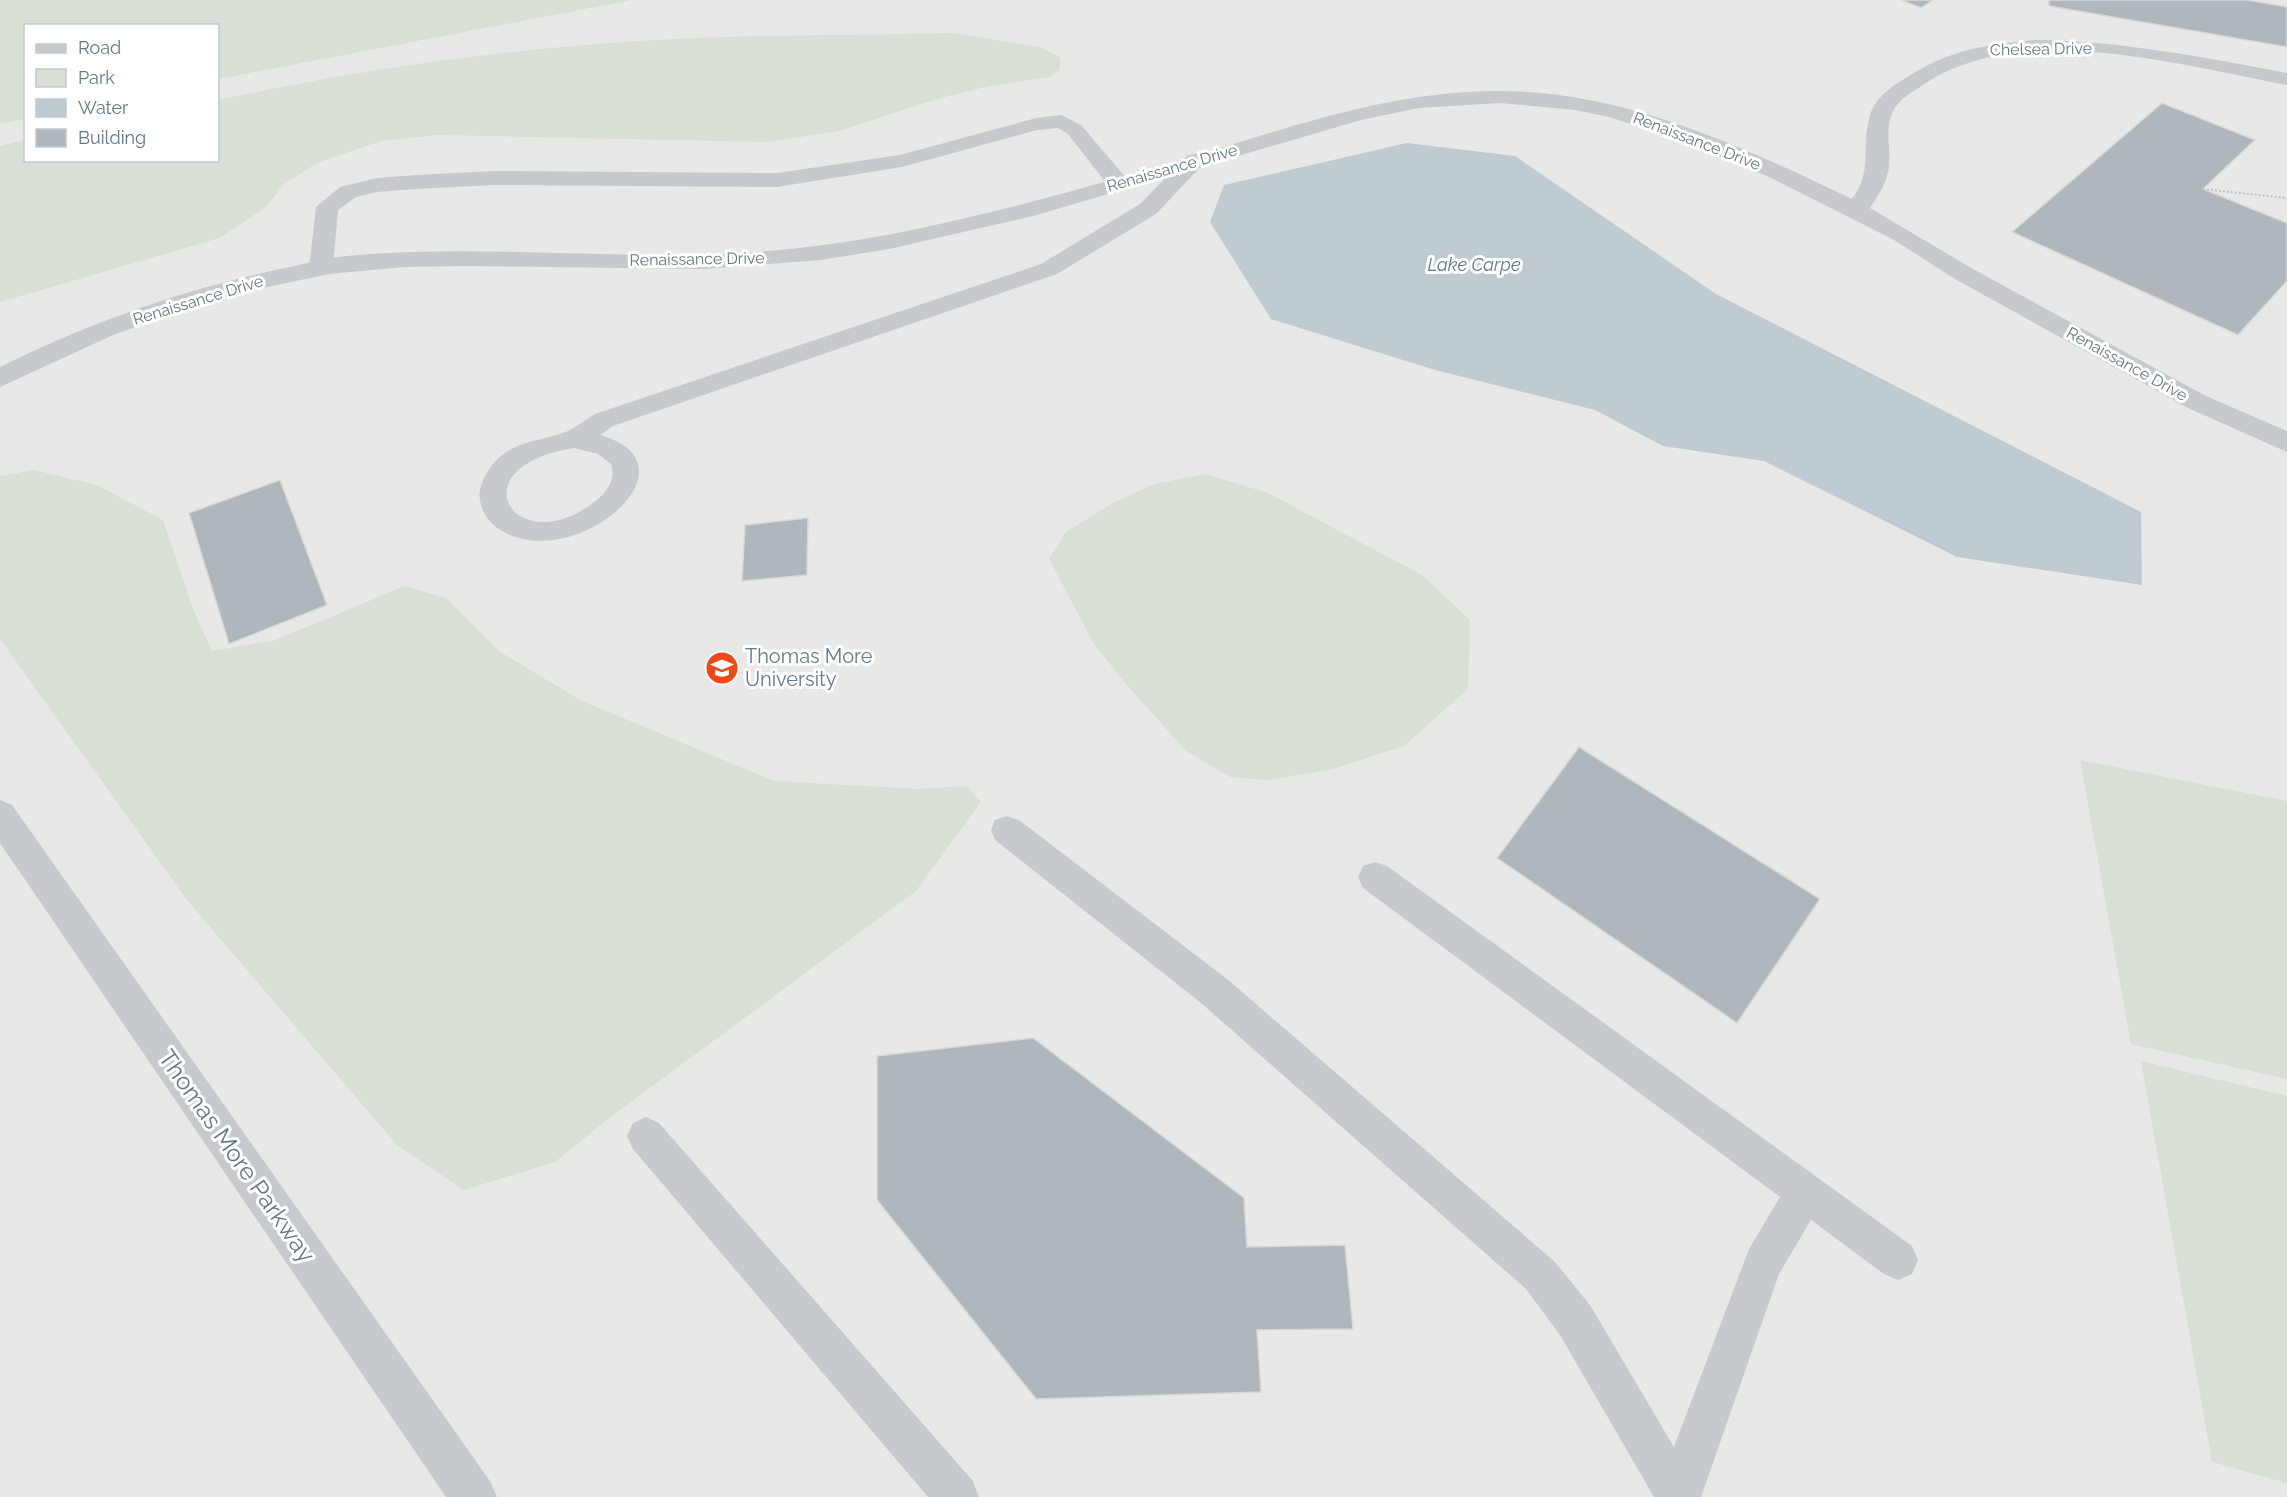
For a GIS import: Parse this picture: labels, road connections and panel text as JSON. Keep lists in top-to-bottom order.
{
  "streets": {
    "street": ["Chelsea Drive", "Renaissance Drive", "Thomas More Parkway"]
  },
  "crossings": [
    ["Chelsea Drive", "Renaissance Drive"]
  ],
  "water": ["Lake Carpe"],
  "places": {
    "school or university": ["Thomas More University"]
  },
  "legend": [
    "Road",
    "Park",
    "Water",
    "Building"
  ]
}
